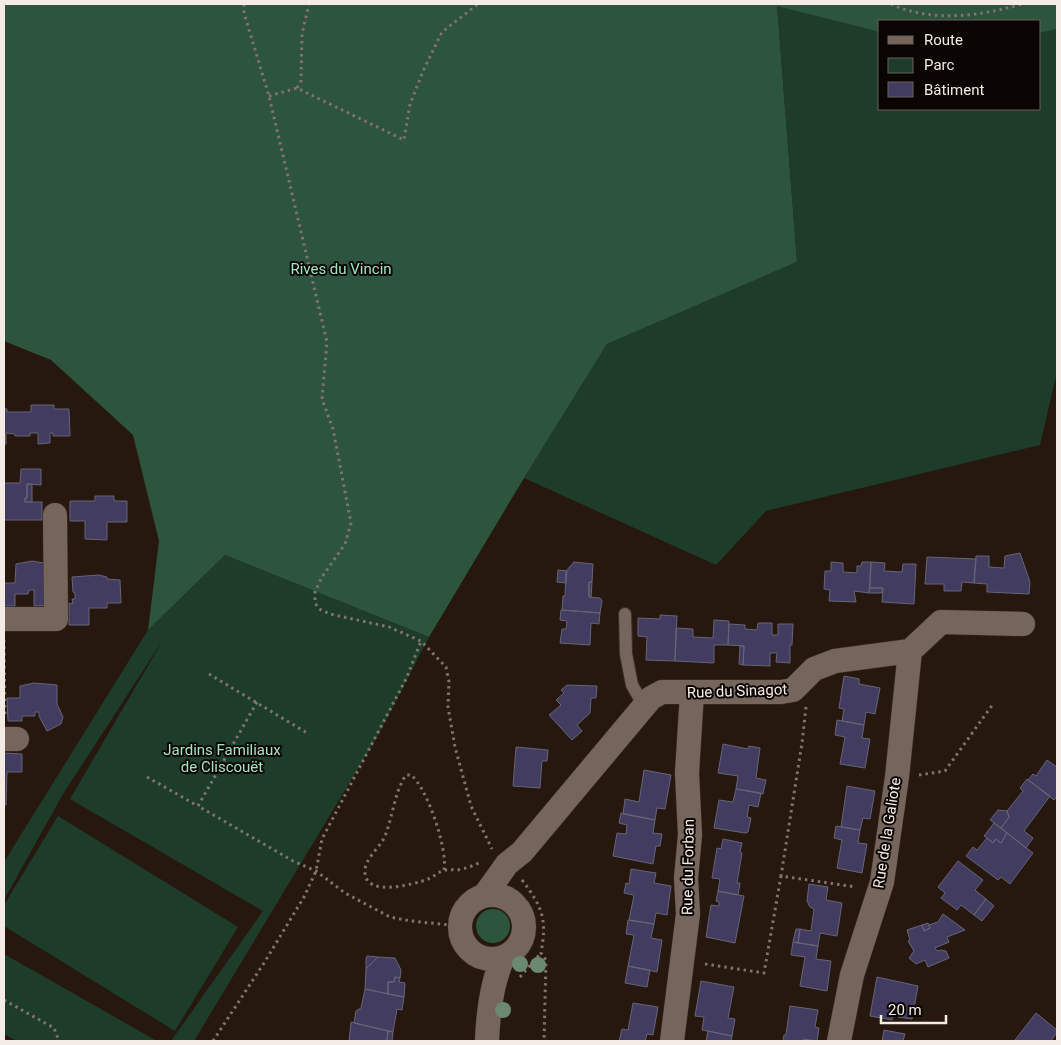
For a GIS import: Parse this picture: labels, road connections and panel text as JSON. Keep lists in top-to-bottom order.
{
  "streets": {
    "street": ["Rue du Sinagot", "Rue de la Galiote", "Rue du Forban"]
  },
  "crossings": [
    ["Rue du Sinagot", "Rue de la Galiote"],
    ["Rue du Sinagot", "Rue du Forban"]
  ],
  "parks": ["Rives du Vincin", "Jardins Familiaux de Cliscouët"],
  "legend": ["Route", "Parc", "Bâtiment"],
  "scale_bar": "20 m"
}
